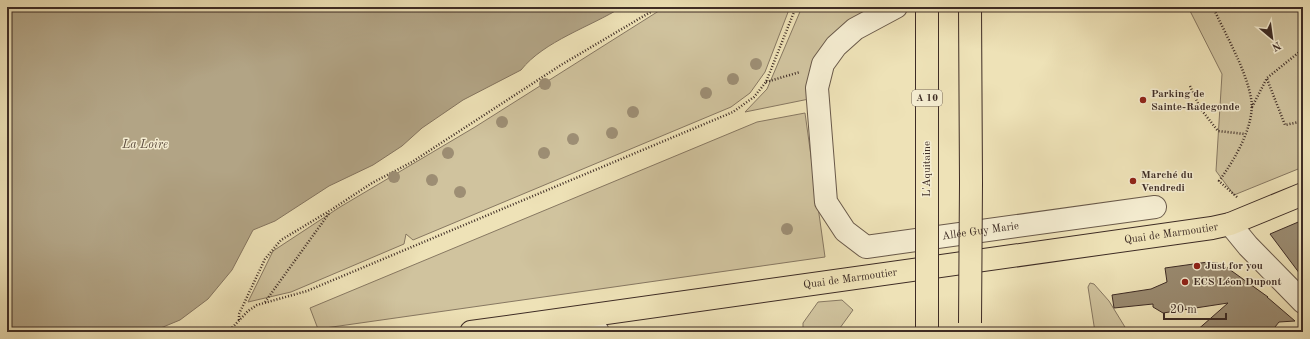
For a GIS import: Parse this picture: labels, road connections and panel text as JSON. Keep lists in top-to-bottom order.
{
  "streets": {
    "main road": ["A 10", "L'Aquitaine", "Quai de Marmoutier"],
    "street": ["Allée Guy Marie"]
  },
  "water": ["La Loire"],
  "places": [
    "Parking de Sainte-Radegonde",
    "Marché du Vendredi",
    "Just for you",
    "ECS Léon Dupont"
  ],
  "scale_bar": "20 m",
  "north": "bottom right"
}
